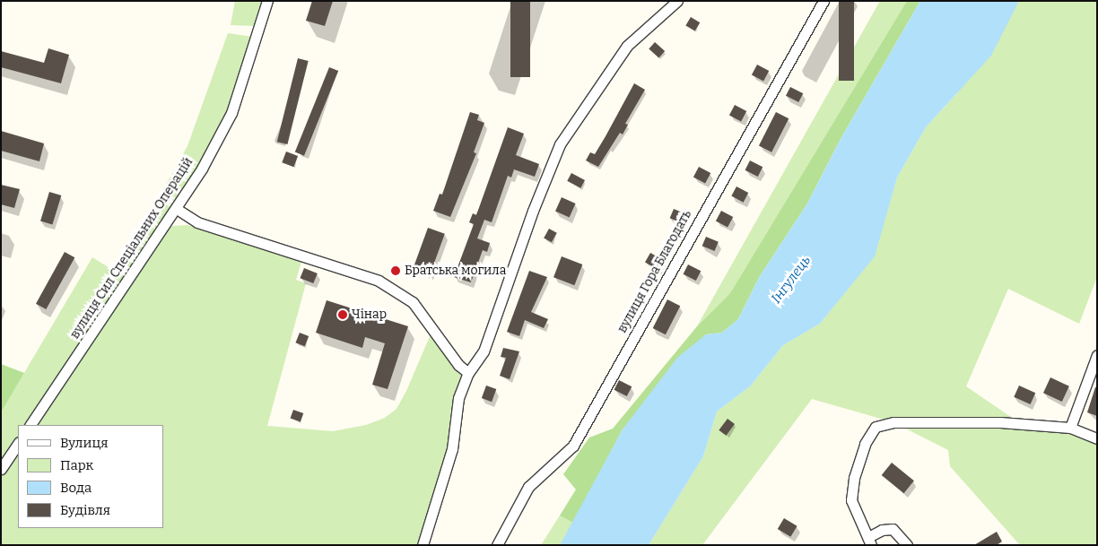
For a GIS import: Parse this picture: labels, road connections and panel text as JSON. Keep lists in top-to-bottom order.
{
  "streets": {
    "street": ["вулиця Сил Спеціальних Операцій", "вулиця Гора Благодать"]
  },
  "water": ["Інгулець"],
  "places": ["Братська могила", "Чінар"],
  "legend": [
    "Вулиця",
    "Парк",
    "Вода",
    "Будівля"
  ]
}
